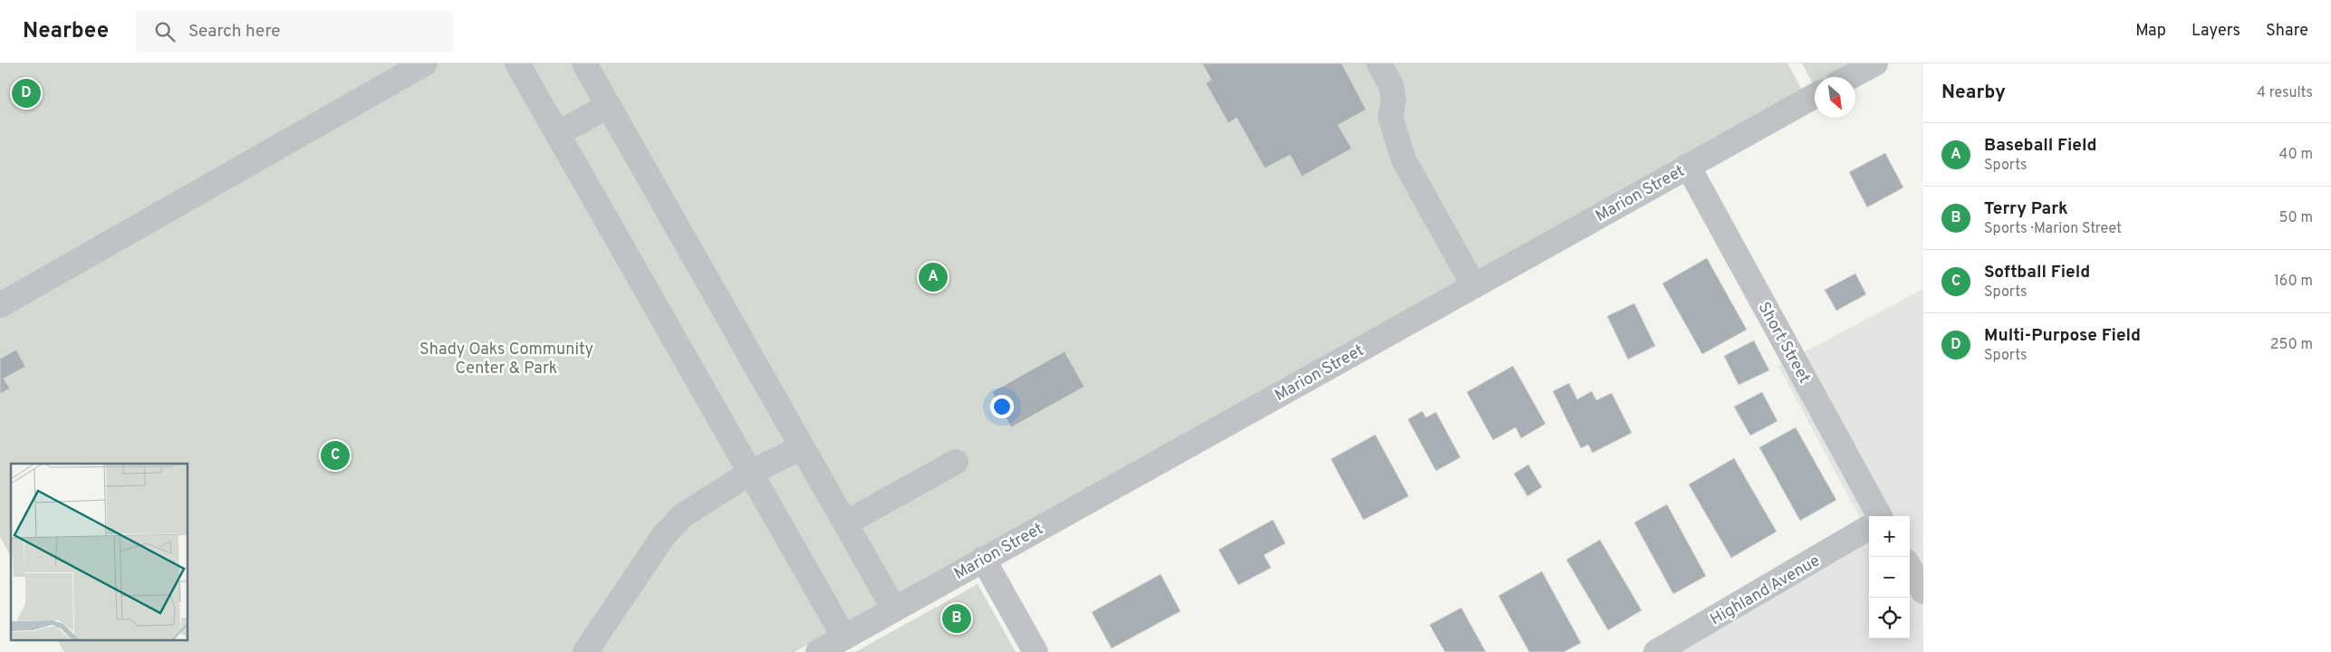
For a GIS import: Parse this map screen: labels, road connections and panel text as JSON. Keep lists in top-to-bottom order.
{
  "streets": {
    "street": ["Marion Street", "Short Street", "Highland Avenue"]
  },
  "crossings": [
    ["Marion Street", "Short Street"]
  ],
  "parks": ["Shady Oaks Community Center & Park"],
  "north": "bottom right",
  "page": {
    "header": "Nearbee",
    "search": "Search here",
    "nav": ["Map", "Layers", "Share"],
    "heading": ["Nearby", "4 results"],
    "pins": [
      "D",
      "A",
      "C",
      "B"
    ],
    "list": [
      {
        "mark": "A",
        "name": "Baseball Field",
        "note": "Sports",
        "value": "40 m"
      },
      {
        "mark": "B",
        "name": "Terry Park",
        "note": "Sports · Marion Street",
        "value": "50 m"
      },
      {
        "mark": "C",
        "name": "Softball Field",
        "note": "Sports",
        "value": "160 m"
      },
      {
        "mark": "D",
        "name": "Multi-Purpose Field",
        "note": "Sports",
        "value": "250 m"
      }
    ],
    "map_buttons": ["+", "−"]
  }
}
